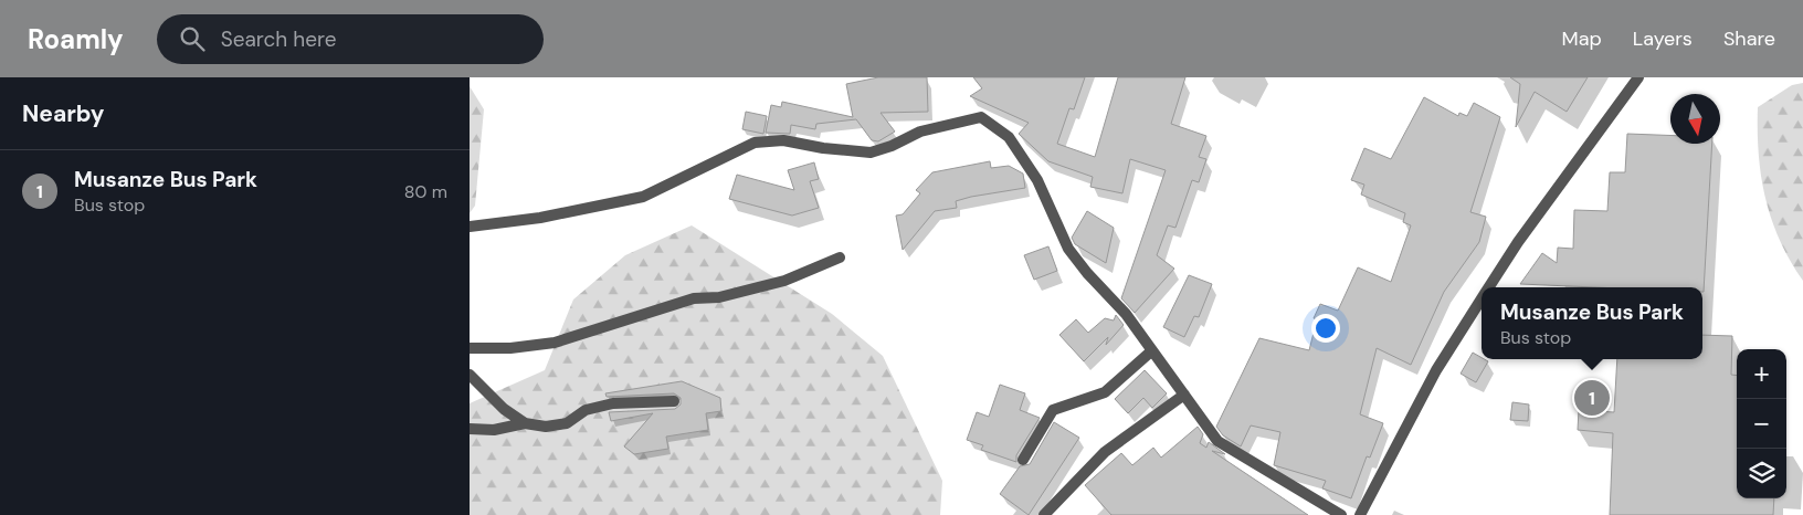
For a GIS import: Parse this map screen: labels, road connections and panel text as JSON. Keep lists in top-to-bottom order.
{
  "north": "bottom",
  "page": {
    "header": "Roamly",
    "search": "Search here",
    "nav": ["Map", "Layers", "Share"],
    "heading": "Nearby",
    "list": [
      {
        "mark": "1",
        "name": "Musanze Bus Park",
        "note": "Bus stop",
        "value": "80 m"
      }
    ],
    "popup": ["Musanze Bus Park", "Bus stop"],
    "map_buttons": ["+", "−"],
    "pins": "1"
  }
}
